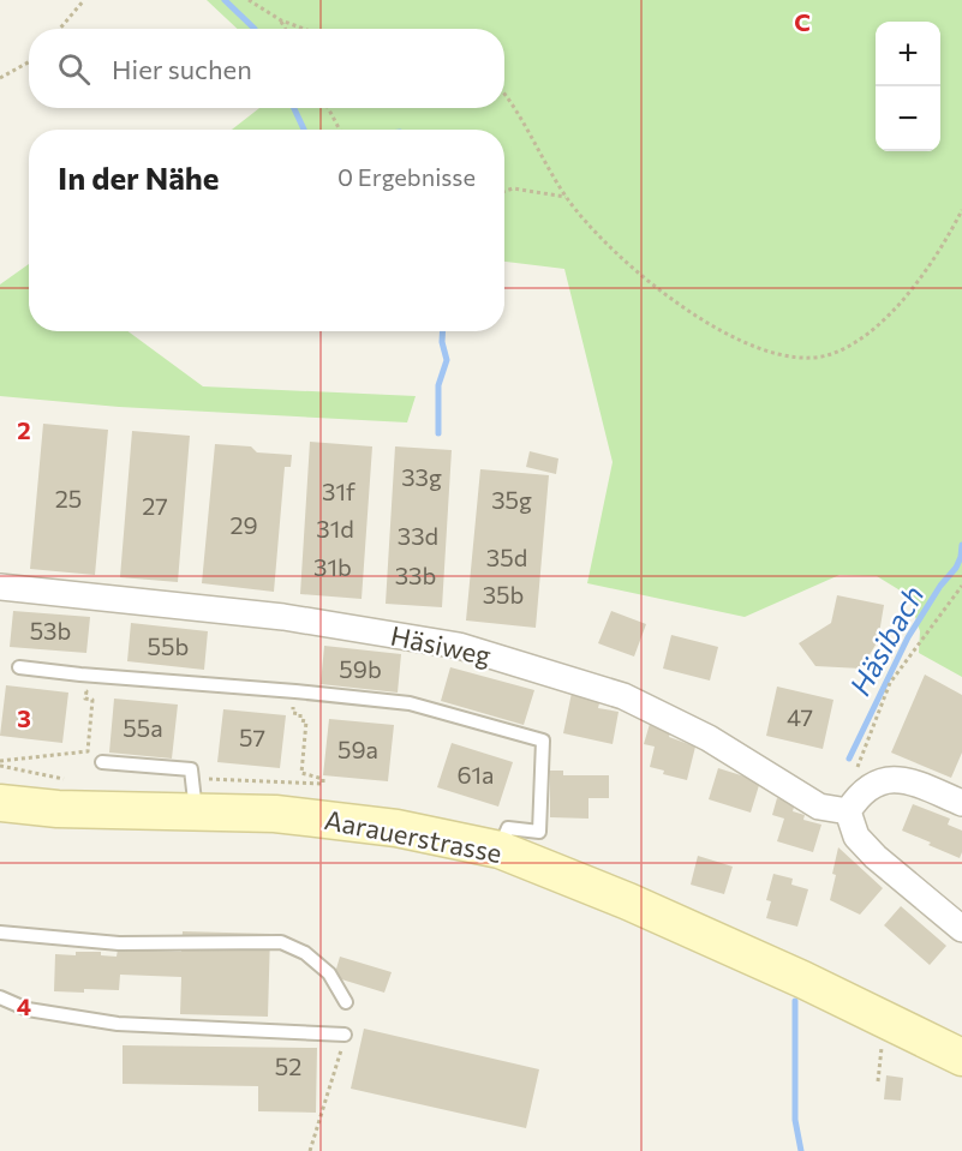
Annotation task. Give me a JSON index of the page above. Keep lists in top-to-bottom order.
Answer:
{
  "streets": {
    "main road": ["Aarauerstrasse"],
    "street": ["Häsiweg"]
  },
  "water": ["Häsibach"],
  "house_numbers": [
    "33g",
    "31f",
    "25",
    "35g",
    "27",
    "29",
    "31d",
    "33d",
    "35d",
    "31b",
    "33b",
    "35b",
    "53b",
    "55b",
    "59b",
    "47",
    "55a",
    "57",
    "59a",
    "61a",
    "52"
  ],
  "page": {
    "map_buttons": ["+", "−"],
    "search": "Hier suchen",
    "heading": ["In der Nähe", "0 Ergebnisse"]
  },
  "grid": {
    "columns": ["C"],
    "rows": ["2", "3", "4"]
  }
}
